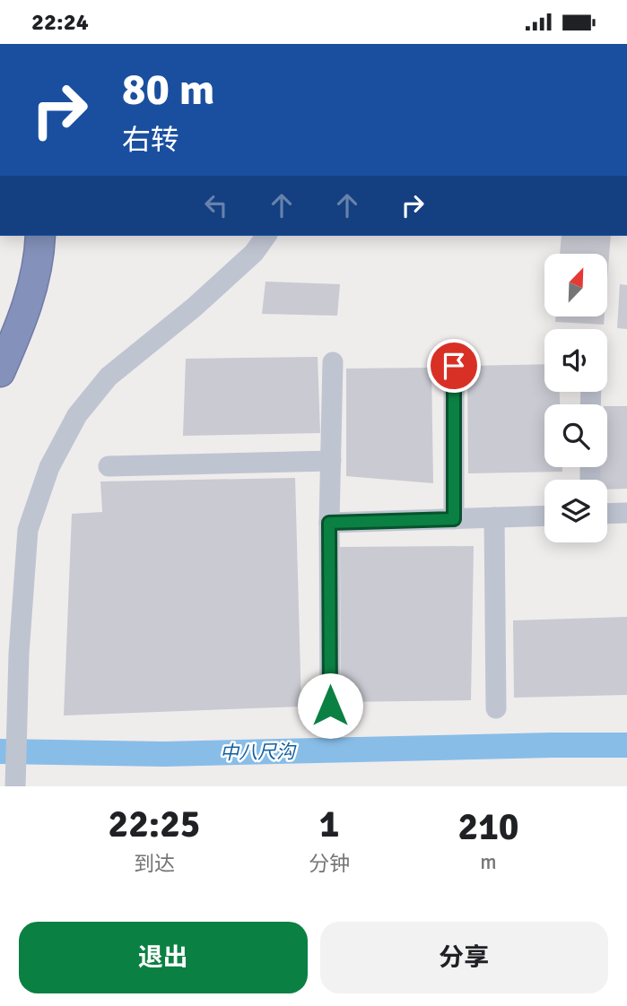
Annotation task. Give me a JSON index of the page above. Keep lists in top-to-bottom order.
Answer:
{
  "water": ["中八尺沟"],
  "north": "top right",
  "page": {
    "status": "22:24",
    "turn": ["80 m", "右转"],
    "eta": [
      "22:25",
      "到达",
      "1",
      "分钟",
      "210",
      "m"
    ],
    "buttons": ["退出", "分享"]
  }
}
